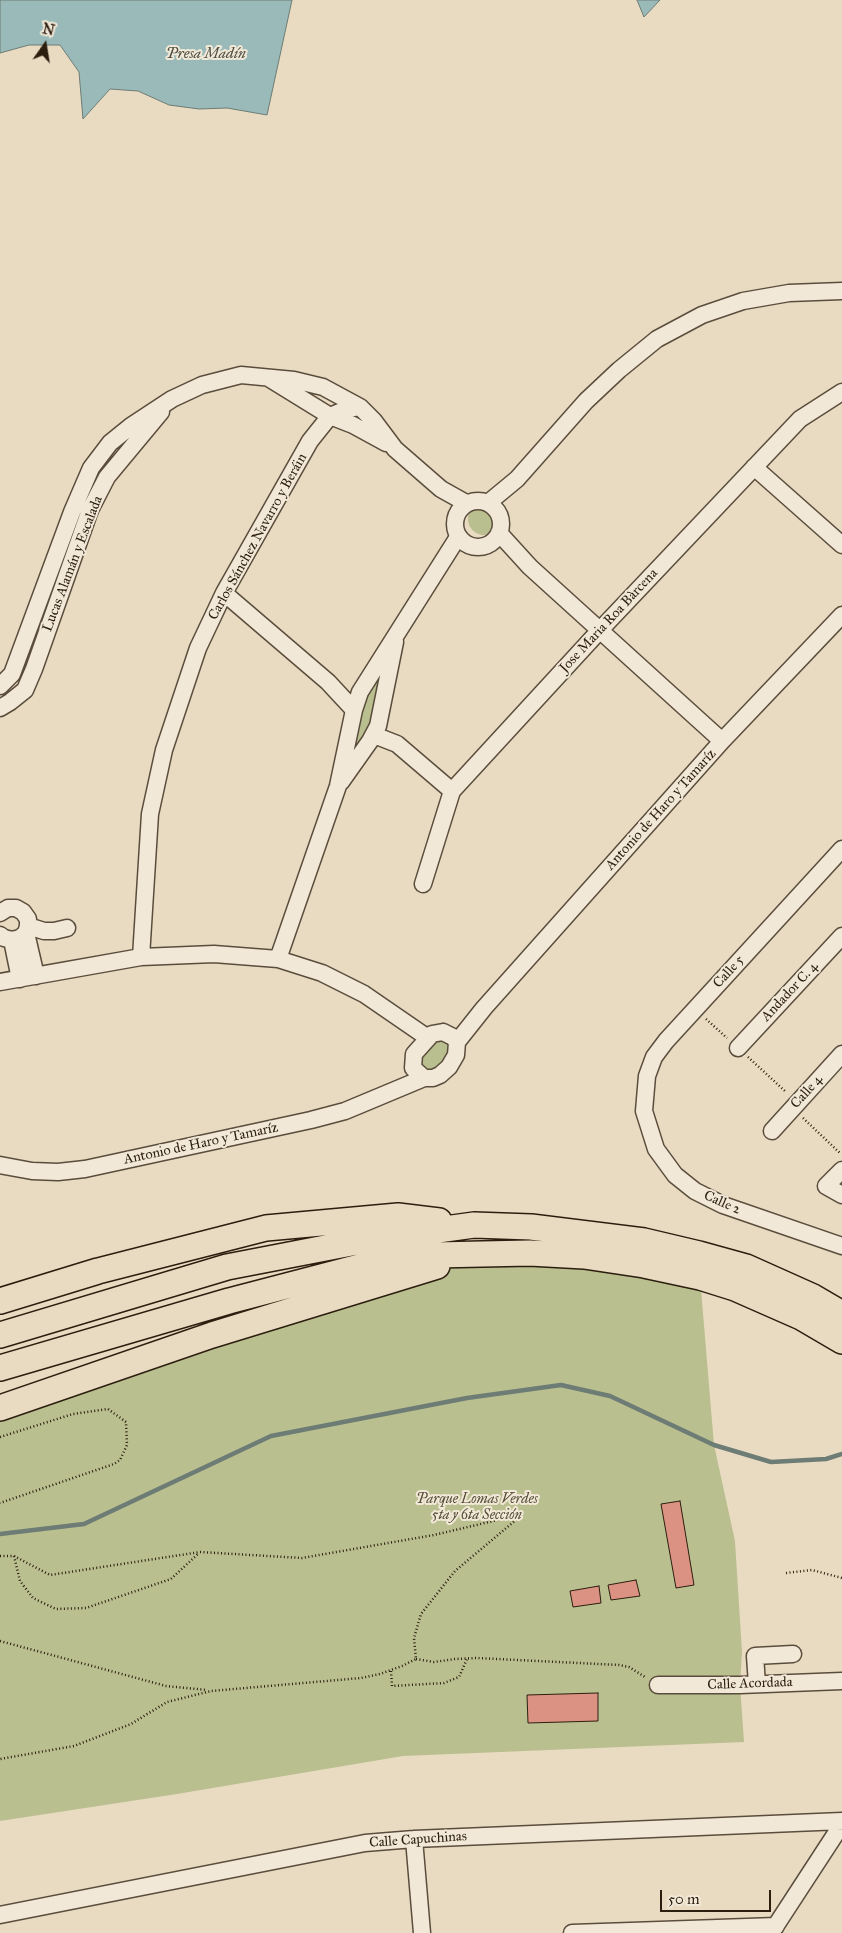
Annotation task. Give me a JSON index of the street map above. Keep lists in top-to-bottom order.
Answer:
{
  "streets": {
    "street": [
      "Carlos Sánchez Navarro y Beráin",
      "Lucas Alamán y Escalada",
      "Jose Maria Roa Bàrcena",
      "Antonio de Haro y Tamaríz",
      "Calle 5",
      "Andador C. 4",
      "Calle 4",
      "Calle 2",
      "Calle Acordada",
      "Calle Capuchinas"
    ]
  },
  "crossings": [
    ["Carlos Sánchez Navarro y Beráin", "Lucas Alamán y Escalada"],
    ["Calle 5", "Calle 2"]
  ],
  "water": ["Presa Madín"],
  "parks": ["Parque Lomas Verdes 5ta y 6ta Sección"],
  "scale_bar": "50 m",
  "north": "top"
}
